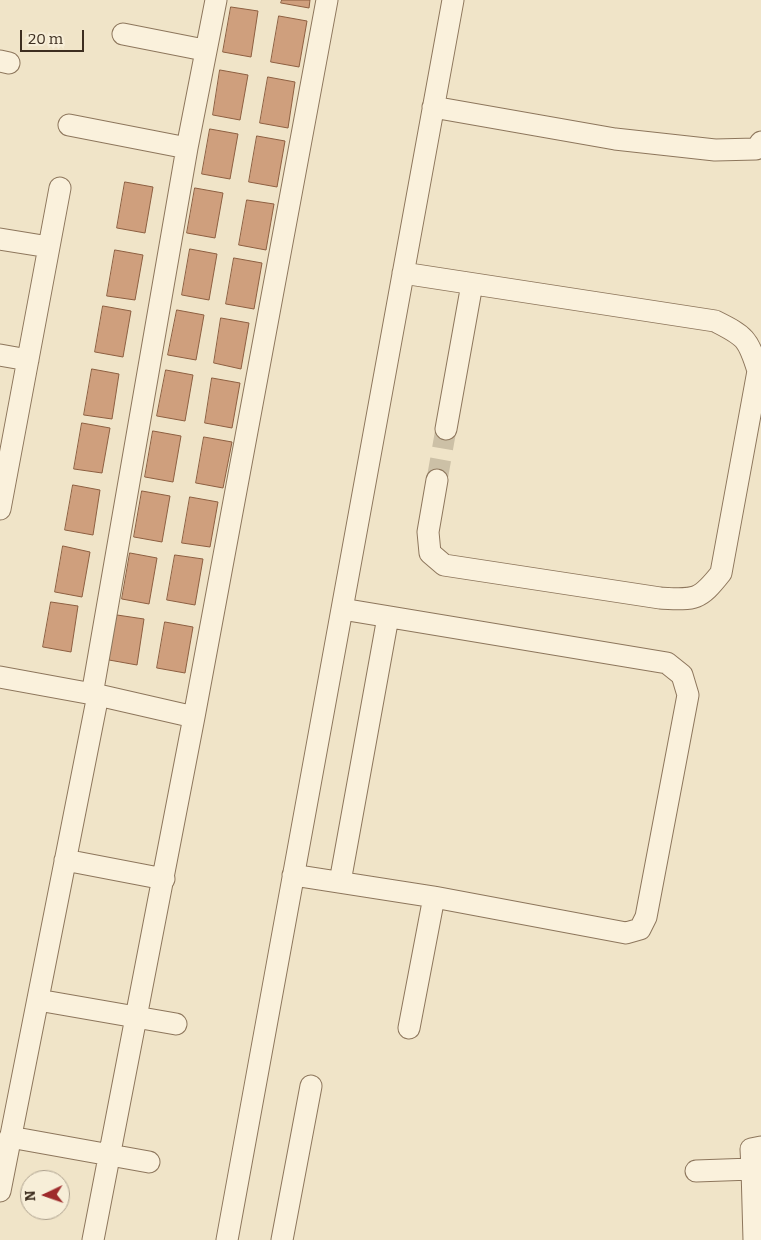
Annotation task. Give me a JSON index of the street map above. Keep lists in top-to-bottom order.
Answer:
{
  "scale_bar": "20 m",
  "north": "left"
}
